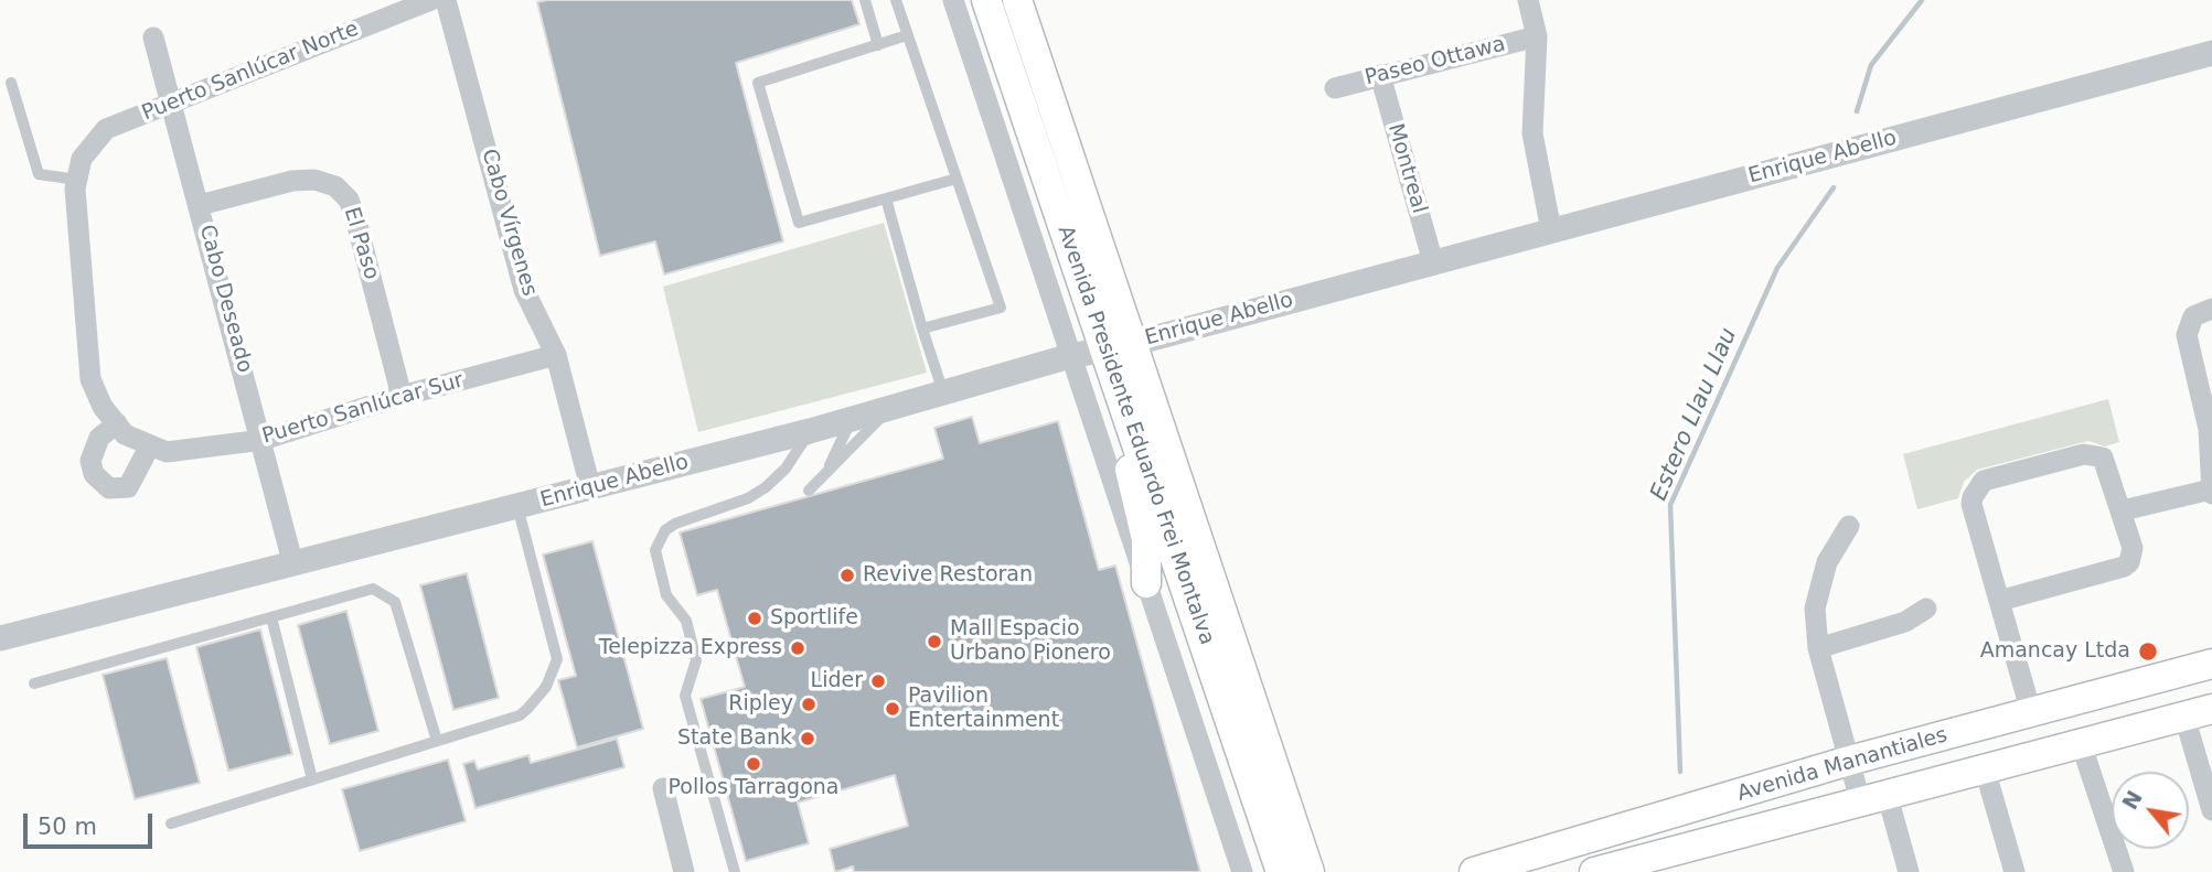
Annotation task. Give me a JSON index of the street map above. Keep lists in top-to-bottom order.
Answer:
{
  "streets": {
    "main road": ["Avenida Presidente Eduardo Frei Montalva", "Avenida Manantiales"],
    "street": [
      "Paseo Ottawa",
      "Puerto Sanlúcar Norte",
      "Enrique Abello",
      "Montreal",
      "Cabo Vírgenes",
      "El Paso",
      "Cabo Deseado",
      "Puerto Sanlúcar Sur"
    ]
  },
  "crossings": [
    ["Paseo Ottawa", "Montreal"],
    ["Puerto Sanlúcar Norte", "Cabo Deseado"],
    ["Enrique Abello", "Montreal"],
    ["Enrique Abello", "Cabo Vírgenes"],
    ["Enrique Abello", "Cabo Deseado"],
    ["Enrique Abello", "Avenida Presidente Eduardo Frei Montalva"],
    ["Cabo Vírgenes", "Puerto Sanlúcar Sur"],
    ["El Paso", "Cabo Deseado"],
    ["El Paso", "Puerto Sanlúcar Sur"],
    ["Cabo Deseado", "Puerto Sanlúcar Sur"]
  ],
  "water": ["Estero Llau Llau"],
  "places": [
    "Revive Restoran",
    "Sportlife",
    "Mall Espacio Urbano Pionero",
    "Telepizza Express",
    "Amancay Ltda",
    "Lider",
    "Ripley",
    "Pavilion Entertainment",
    "State Bank",
    "Pollos Tarragona"
  ],
  "scale_bar": "50 m",
  "north": "top left"
}
